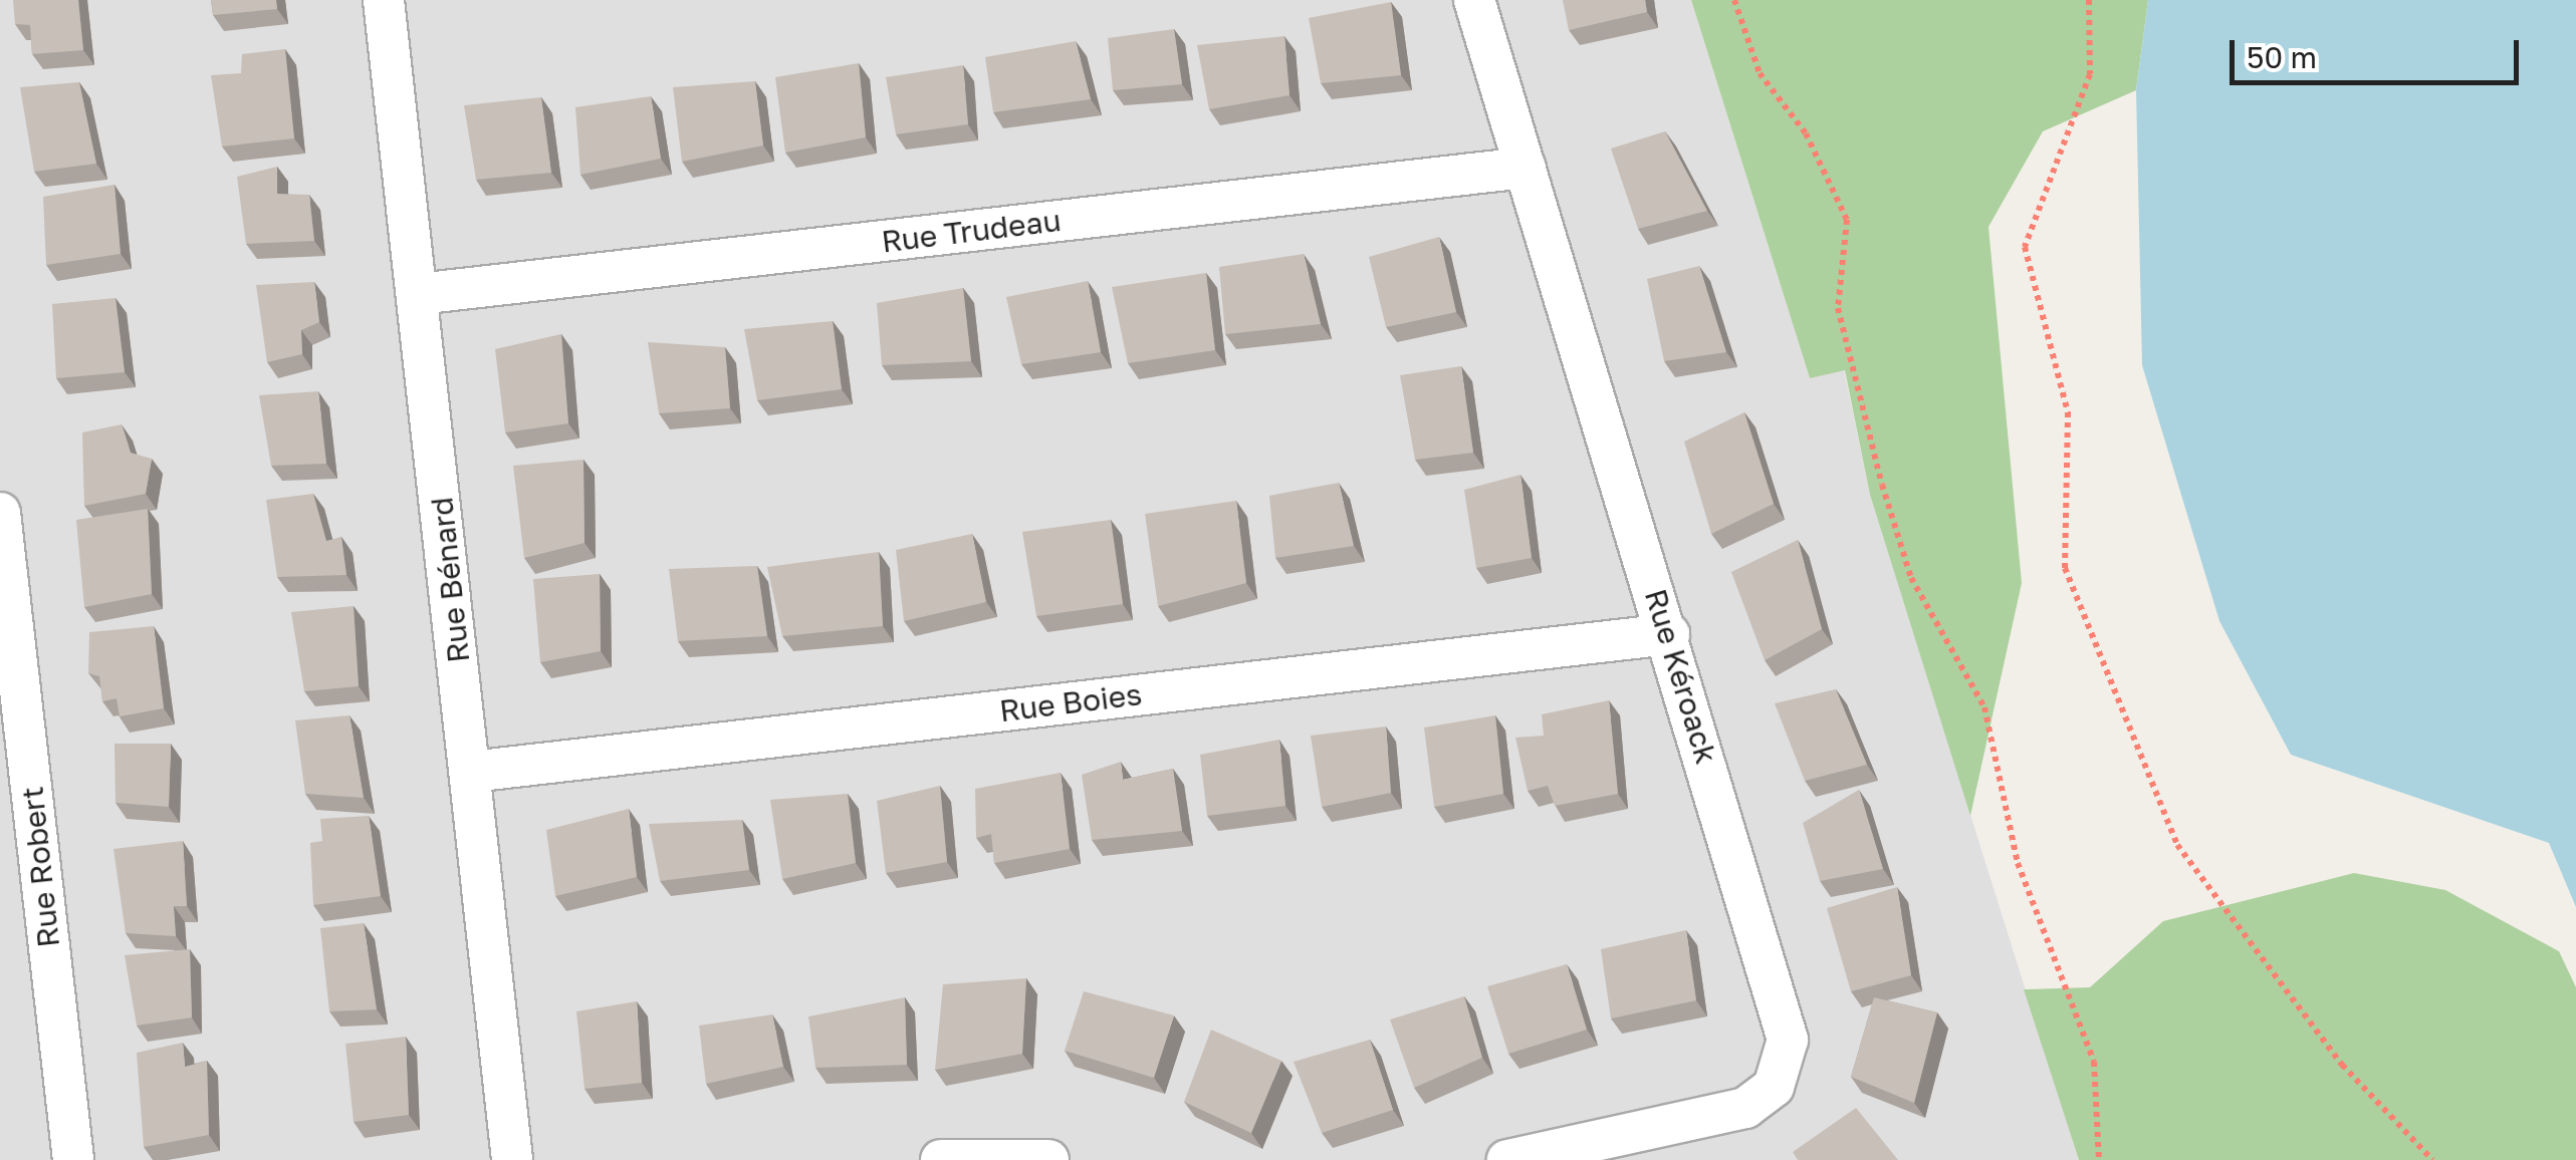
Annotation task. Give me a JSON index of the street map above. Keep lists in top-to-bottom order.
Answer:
{
  "streets": {
    "street": [
      "Rue Trudeau",
      "Rue Bénard",
      "Rue Kéroack",
      "Rue Boies",
      "Rue Robert"
    ]
  },
  "crossings": [
    ["Rue Trudeau", "Rue Bénard"],
    ["Rue Trudeau", "Rue Kéroack"],
    ["Rue Bénard", "Rue Boies"],
    ["Rue Kéroack", "Rue Boies"]
  ],
  "scale_bar": "50 m"
}
